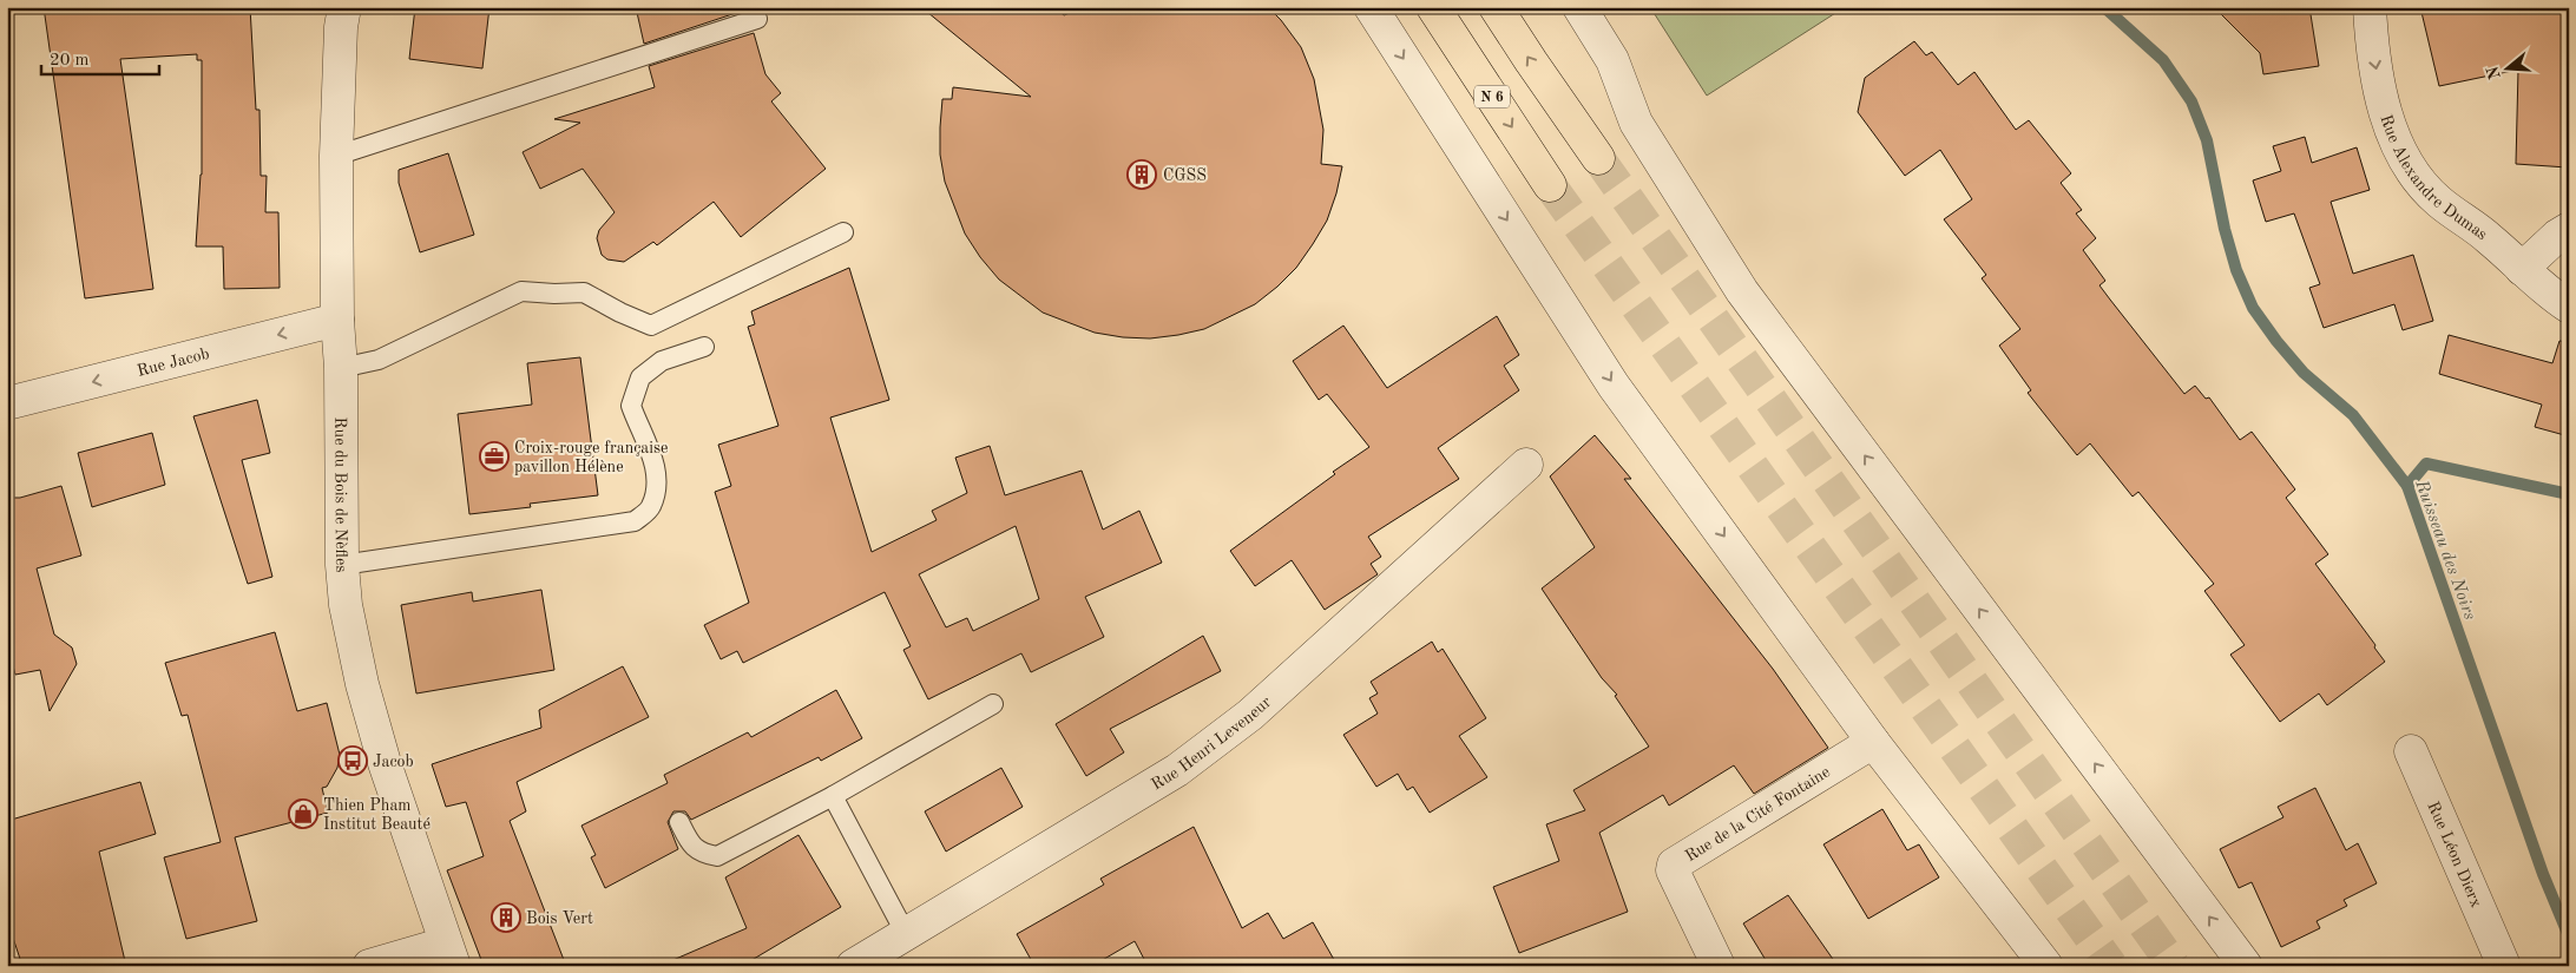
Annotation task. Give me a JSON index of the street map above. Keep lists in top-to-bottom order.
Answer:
{
  "streets": {
    "main road": ["N 6"],
    "street": [
      "Rue Alexandre Dumas",
      "Rue Jacob",
      "Rue du Bois de Nèfles",
      "Rue Henri Leveneur",
      "Rue de la Cité Fontaine",
      "Rue Léon Dierx"
    ]
  },
  "crossings": [
    ["Rue Jacob", "Rue du Bois de Nèfles"]
  ],
  "one_way": ["Rue Alexandre Dumas", "Rue Jacob"],
  "water": ["Ruisseau des Noirs"],
  "places": {
    "building": ["CGSS", "Bois Vert"],
    "office": ["Croix-rouge française pavillon Hélène"],
    "bus stop": ["Jacob"],
    "shop": ["Thien Pham Institut Beauté"]
  },
  "scale_bar": "20 m",
  "north": "left"
}
